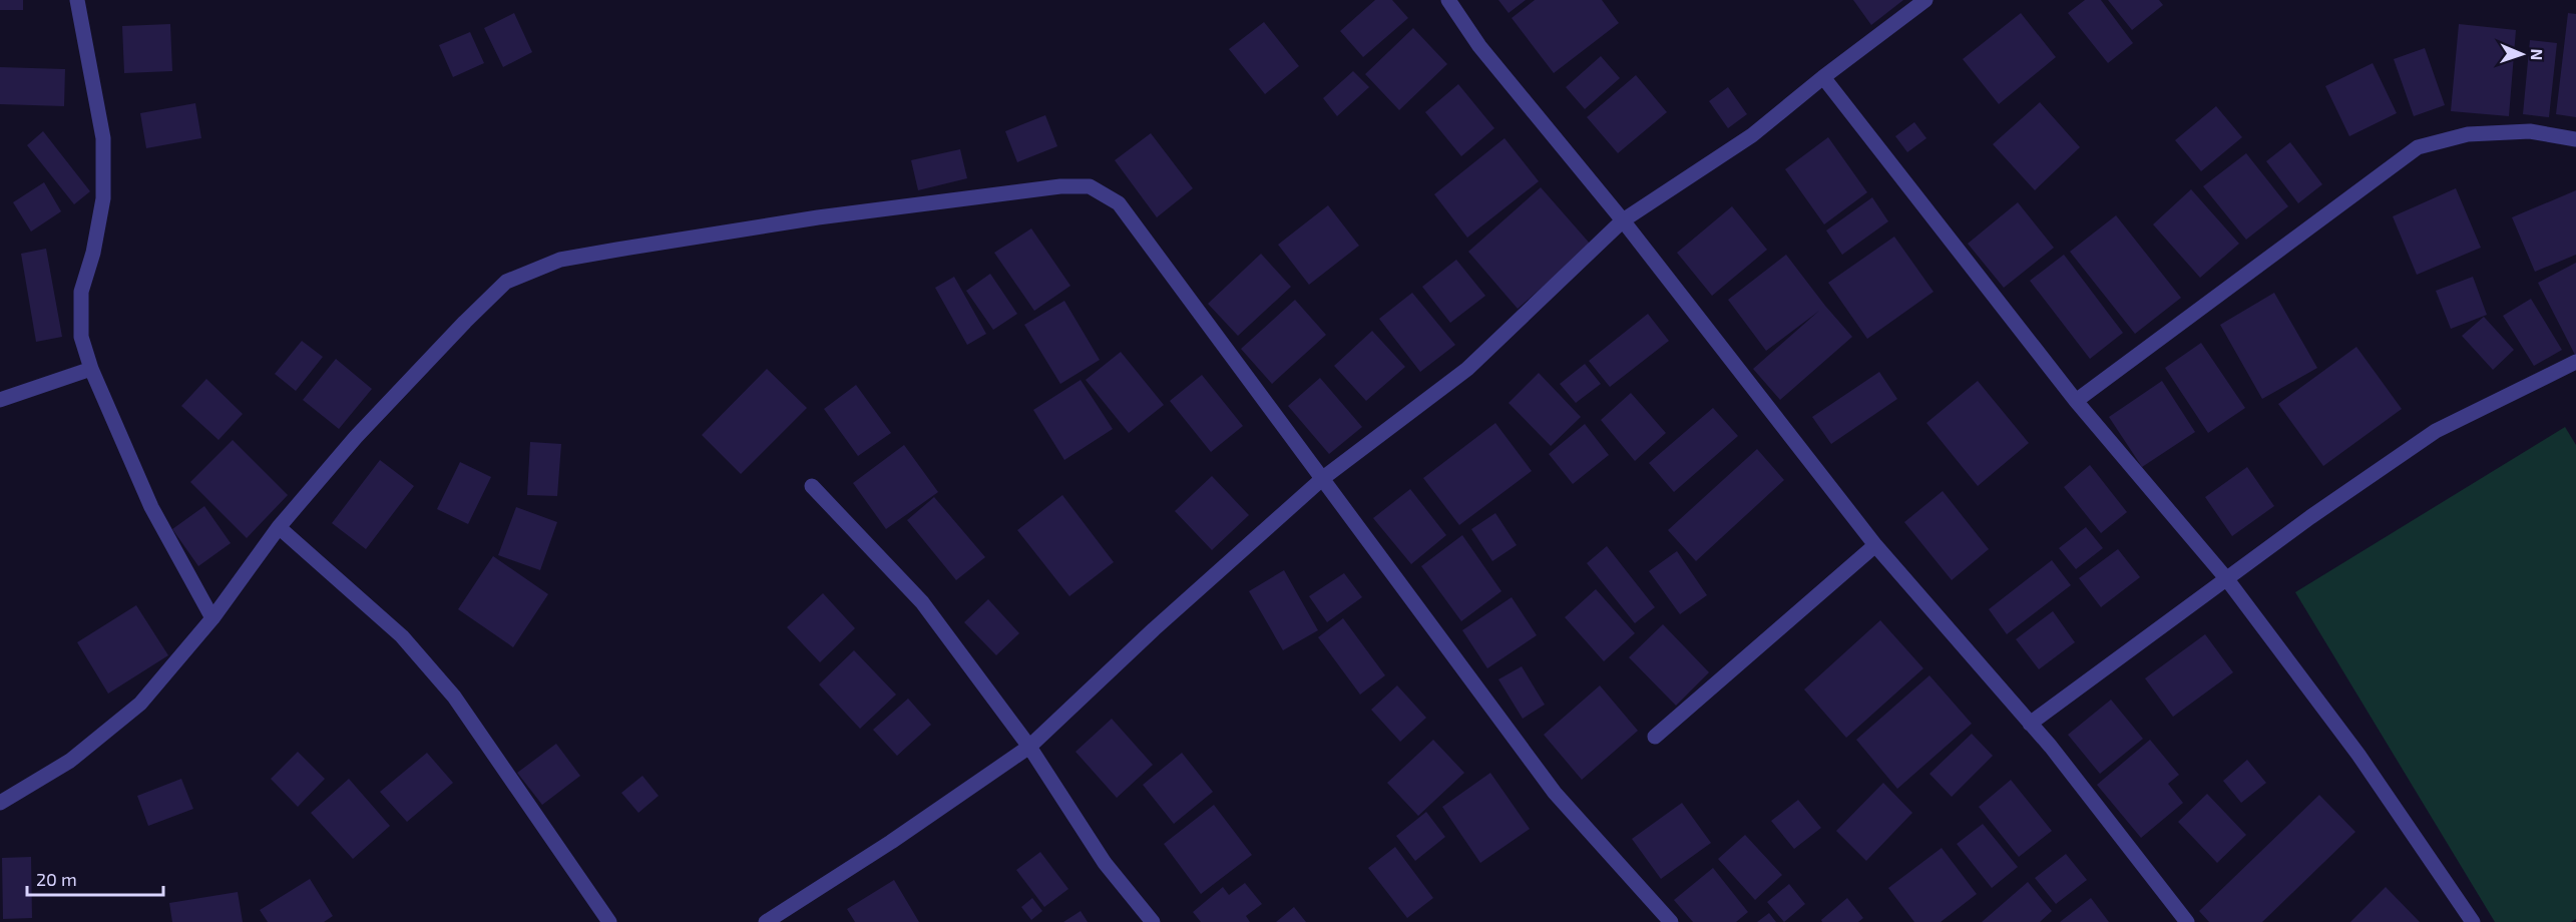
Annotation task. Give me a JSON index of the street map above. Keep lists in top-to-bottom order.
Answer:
{
  "scale_bar": "20 m",
  "north": "right"
}
